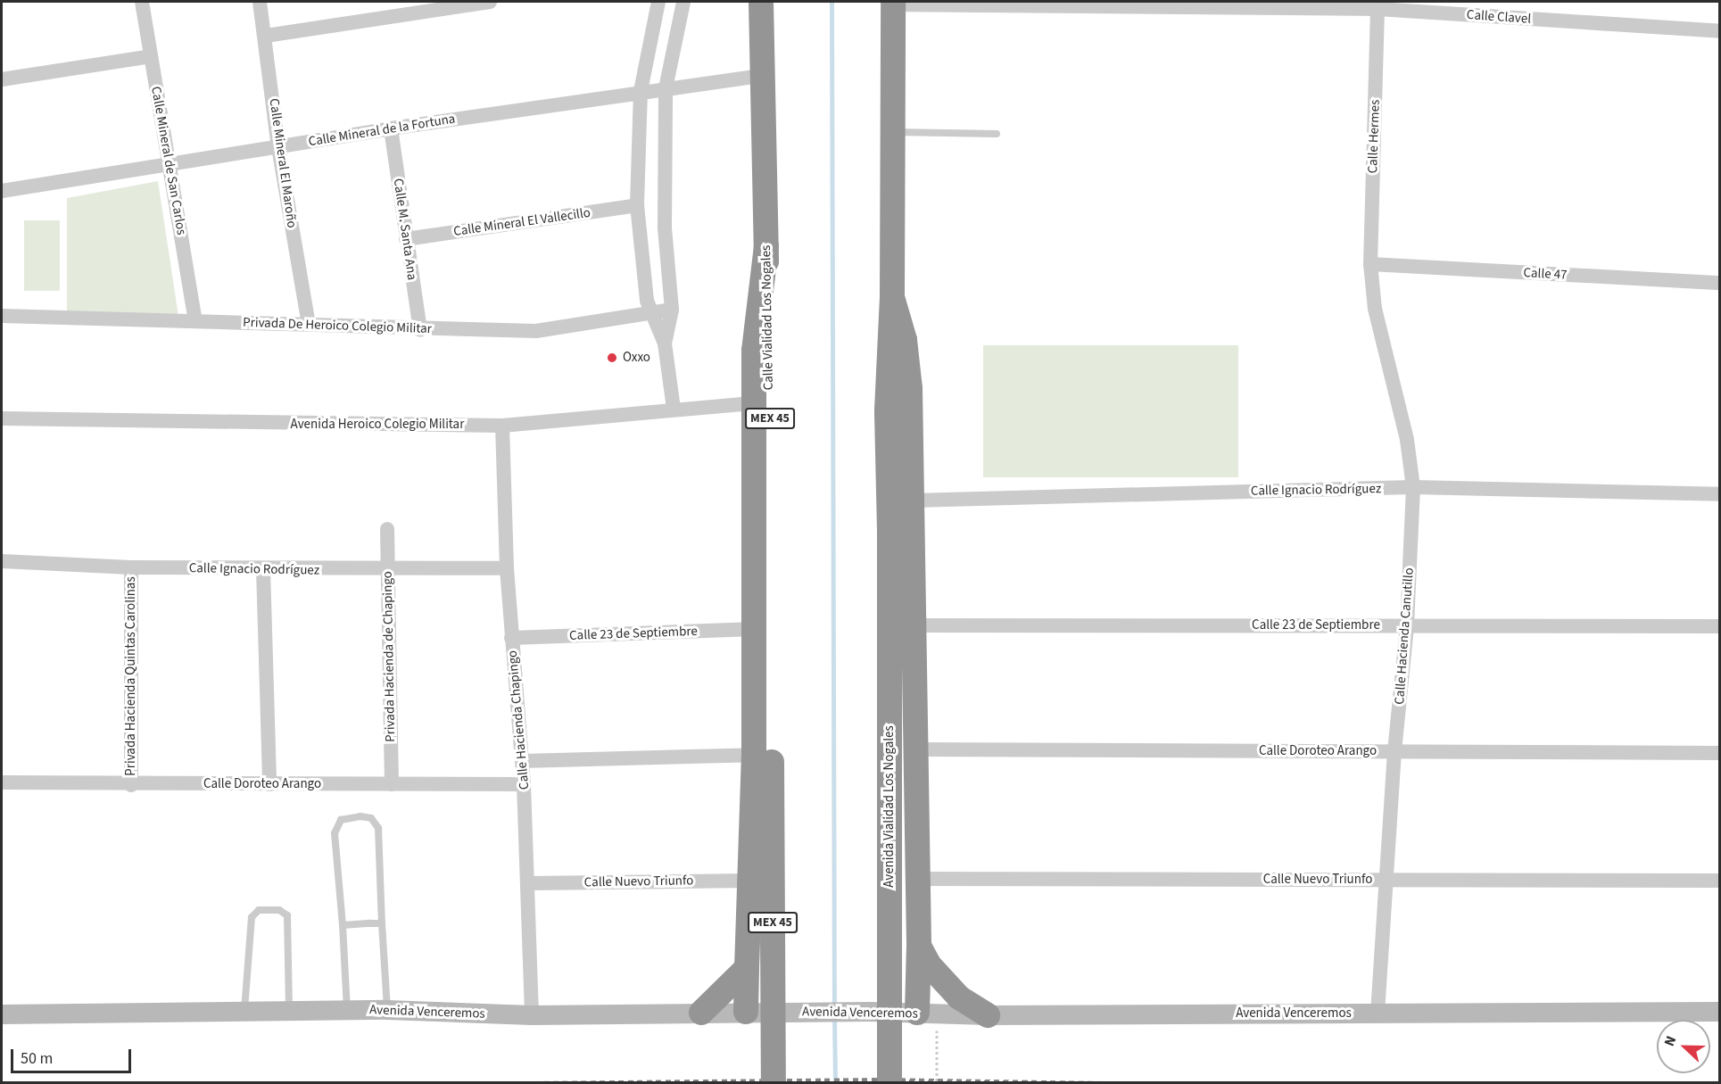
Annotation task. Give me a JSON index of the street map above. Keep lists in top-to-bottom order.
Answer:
{
  "streets": {
    "highway": ["Calle Vialidad Los Nogales", "MEX 45", "Avenida Vialidad Los Nogales"],
    "street": [
      "Calle Clavel",
      "Calle Mineral de la Fortuna",
      "Calle Hermes",
      "Calle Mineral de San Carlos",
      "Calle Mineral El Maroño",
      "Calle Mineral El Vallecillo",
      "Calle M. Santa Ana",
      "Calle 47",
      "Privada De Heroico Colegio Militar",
      "Avenida Heroico Colegio Militar",
      "Calle Ignacio Rodríguez",
      "Calle 23 de Septiembre",
      "Calle Hacienda Canutillo",
      "Privada Hacienda de Chapingo",
      "Privada Hacienda Quintas Carolinas",
      "Calle Hacienda Chapingo",
      "Calle Doroteo Arango",
      "Calle Nuevo Triunfo",
      "Avenida Venceremos"
    ]
  },
  "crossings": [
    ["Calle Clavel", "Calle Hermes"],
    ["Calle Mineral de la Fortuna", "Calle Mineral de San Carlos"],
    ["Calle Mineral de la Fortuna", "Calle Mineral El Maroño"],
    ["Calle Mineral de la Fortuna", "Calle M. Santa Ana"],
    ["Calle Mineral de la Fortuna", "Calle Vialidad Los Nogales"],
    ["Calle Hermes", "Calle 47"],
    ["Calle Hermes", "Calle Hacienda Canutillo"],
    ["Calle Mineral de San Carlos", "Privada De Heroico Colegio Militar"],
    ["Calle Mineral El Maroño", "Privada De Heroico Colegio Militar"],
    ["Calle Mineral El Vallecillo", "Calle M. Santa Ana"],
    ["Calle M. Santa Ana", "Privada De Heroico Colegio Militar"],
    ["Calle 47", "Calle Hacienda Canutillo"],
    ["Calle Vialidad Los Nogales", "MEX 45"],
    ["Avenida Heroico Colegio Militar", "Calle Hacienda Chapingo"],
    ["Calle Ignacio Rodríguez", "Calle Hacienda Canutillo"],
    ["Calle Ignacio Rodríguez", "Privada Hacienda de Chapingo"],
    ["Calle Ignacio Rodríguez", "Privada Hacienda Quintas Carolinas"],
    ["Calle Ignacio Rodríguez", "Calle Hacienda Chapingo"],
    ["Calle 23 de Septiembre", "Calle Hacienda Canutillo"],
    ["Calle 23 de Septiembre", "Calle Hacienda Chapingo"],
    ["Calle Hacienda Canutillo", "Calle Doroteo Arango"],
    ["Calle Hacienda Canutillo", "Calle Nuevo Triunfo"],
    ["Calle Hacienda Canutillo", "Avenida Venceremos"],
    ["Privada Hacienda de Chapingo", "Calle Doroteo Arango"],
    ["Privada Hacienda Quintas Carolinas", "Calle Doroteo Arango"],
    ["Calle Hacienda Chapingo", "Calle Doroteo Arango"],
    ["Calle Hacienda Chapingo", "Calle Nuevo Triunfo"],
    ["Calle Hacienda Chapingo", "Avenida Venceremos"]
  ],
  "places": ["Oxxo"],
  "scale_bar": "50 m",
  "north": "left"
}
